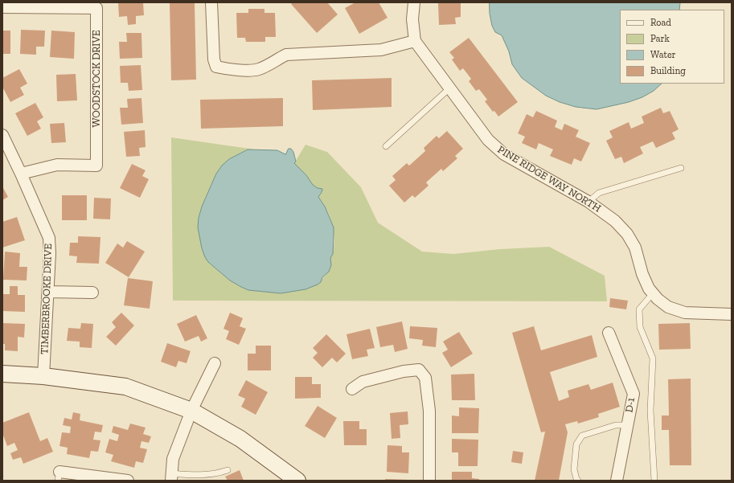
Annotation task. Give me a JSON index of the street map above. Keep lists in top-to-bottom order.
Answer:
{
  "streets": {
    "street": [
      "WOODSTOCK DRIVE",
      "PINE RIDGE WAY NORTH",
      "TIMBERBROOKE DRIVE",
      "D-1"
    ]
  },
  "crossings": [
    ["WOODSTOCK DRIVE", "TIMBERBROOKE DRIVE"]
  ],
  "legend": [
    "Road",
    "Park",
    "Water",
    "Building"
  ]
}
